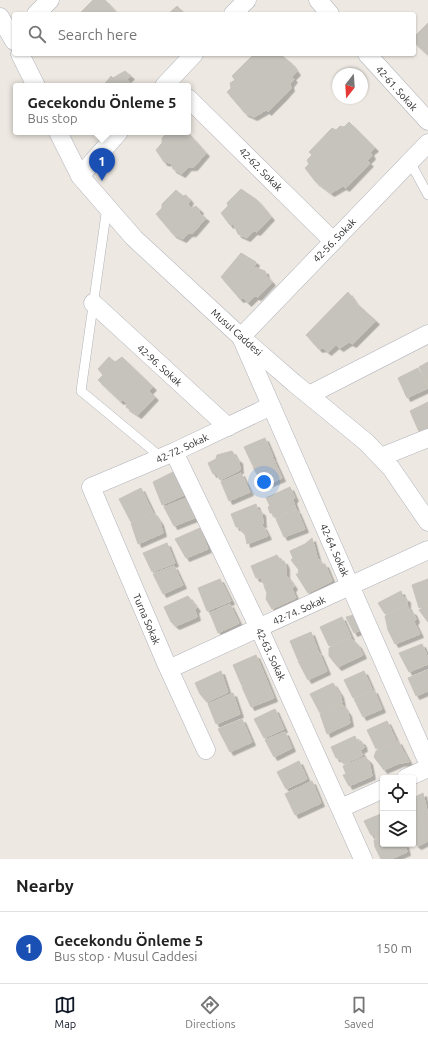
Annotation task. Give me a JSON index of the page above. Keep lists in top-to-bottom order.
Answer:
{
  "streets": {
    "street": [
      "42-61. Sokak",
      "42-62. Sokak",
      "42-56. Sokak",
      "Musul Caddesi",
      "42-96. Sokak",
      "42-72. Sokak",
      "42-64. Sokak",
      "42-74. Sokak",
      "Turna Sokak",
      "42-63. Sokak"
    ]
  },
  "crossings": [
    ["42-62. Sokak", "42-56. Sokak"],
    ["42-56. Sokak", "Musul Caddesi"],
    ["42-56. Sokak", "42-64. Sokak"],
    ["Musul Caddesi", "42-64. Sokak"],
    ["42-96. Sokak", "42-72. Sokak"],
    ["42-72. Sokak", "42-64. Sokak"],
    ["42-72. Sokak", "Turna Sokak"],
    ["42-72. Sokak", "42-63. Sokak"],
    ["42-64. Sokak", "42-74. Sokak"],
    ["42-74. Sokak", "Turna Sokak"],
    ["42-74. Sokak", "42-63. Sokak"]
  ],
  "north": "bottom",
  "page": {
    "search": "Search here",
    "popup": ["Gecekondu Önleme 5", "Bus stop"],
    "pins": "1",
    "heading": "Nearby",
    "list": [
      {
        "mark": "1",
        "name": "Gecekondu Önleme 5",
        "note": "Bus stop · Musul Caddesi",
        "value": "150 m"
      }
    ],
    "nav": ["Map", "Directions", "Saved"]
  }
}
